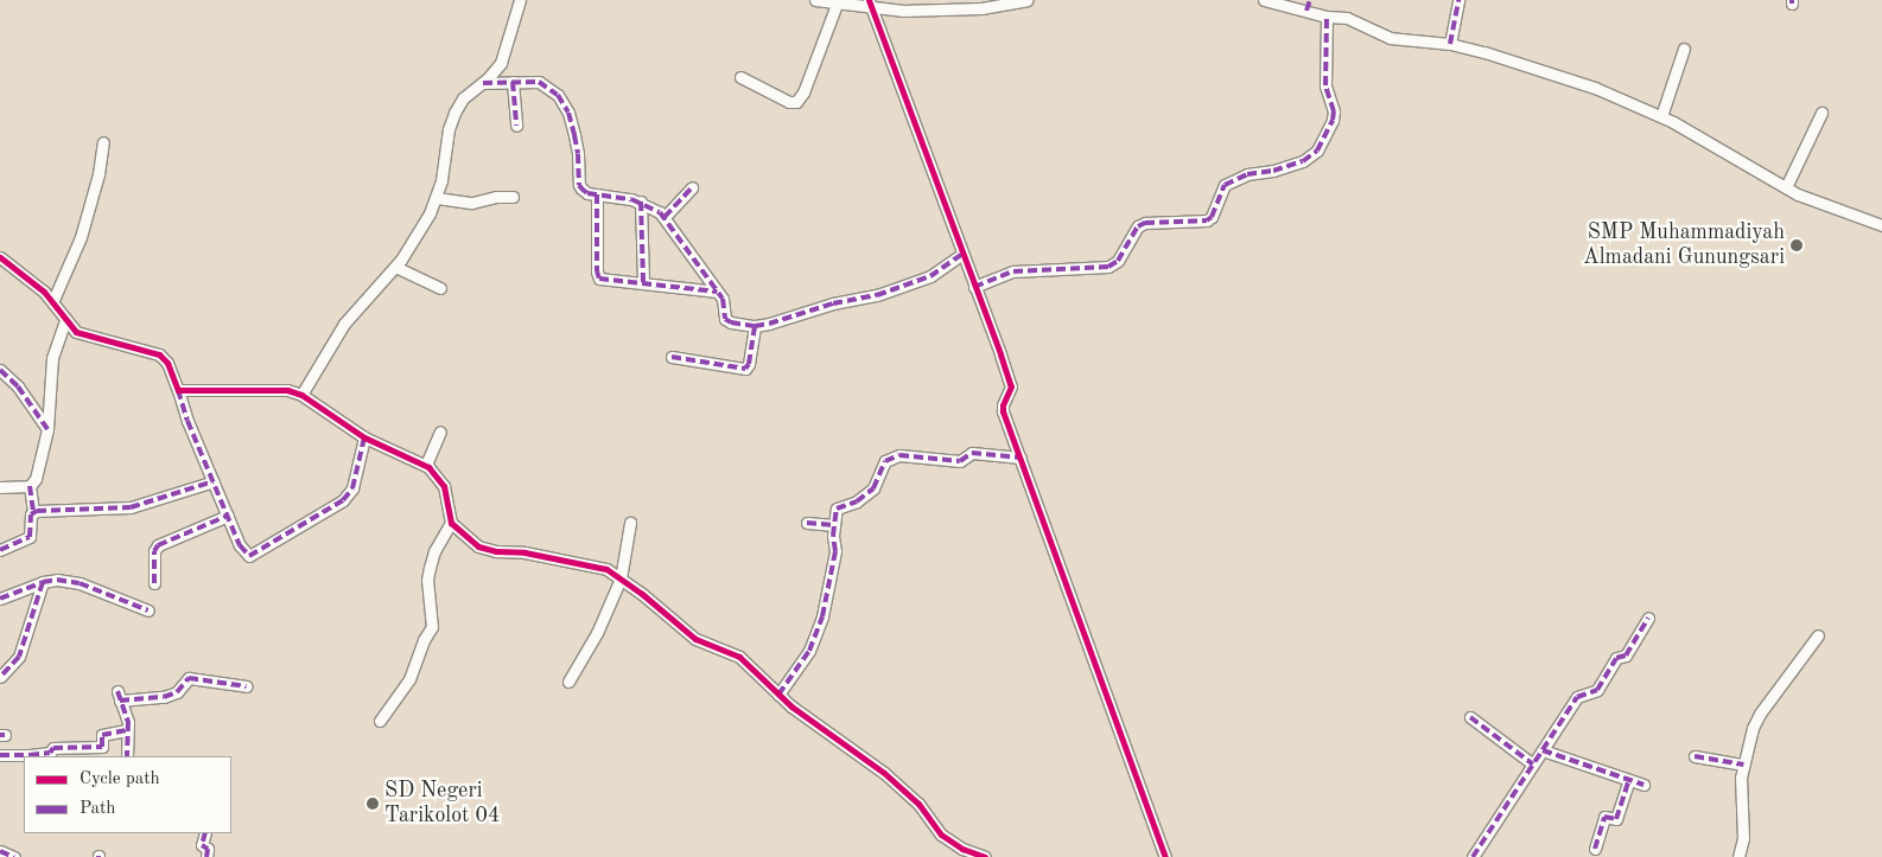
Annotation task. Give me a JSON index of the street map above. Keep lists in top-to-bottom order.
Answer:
{
  "places": ["SMP Muhammadiyah Almadani Gunungsari", "SD Negeri Tarikolot 04"],
  "legend": ["Cycle path", "Path"]
}
